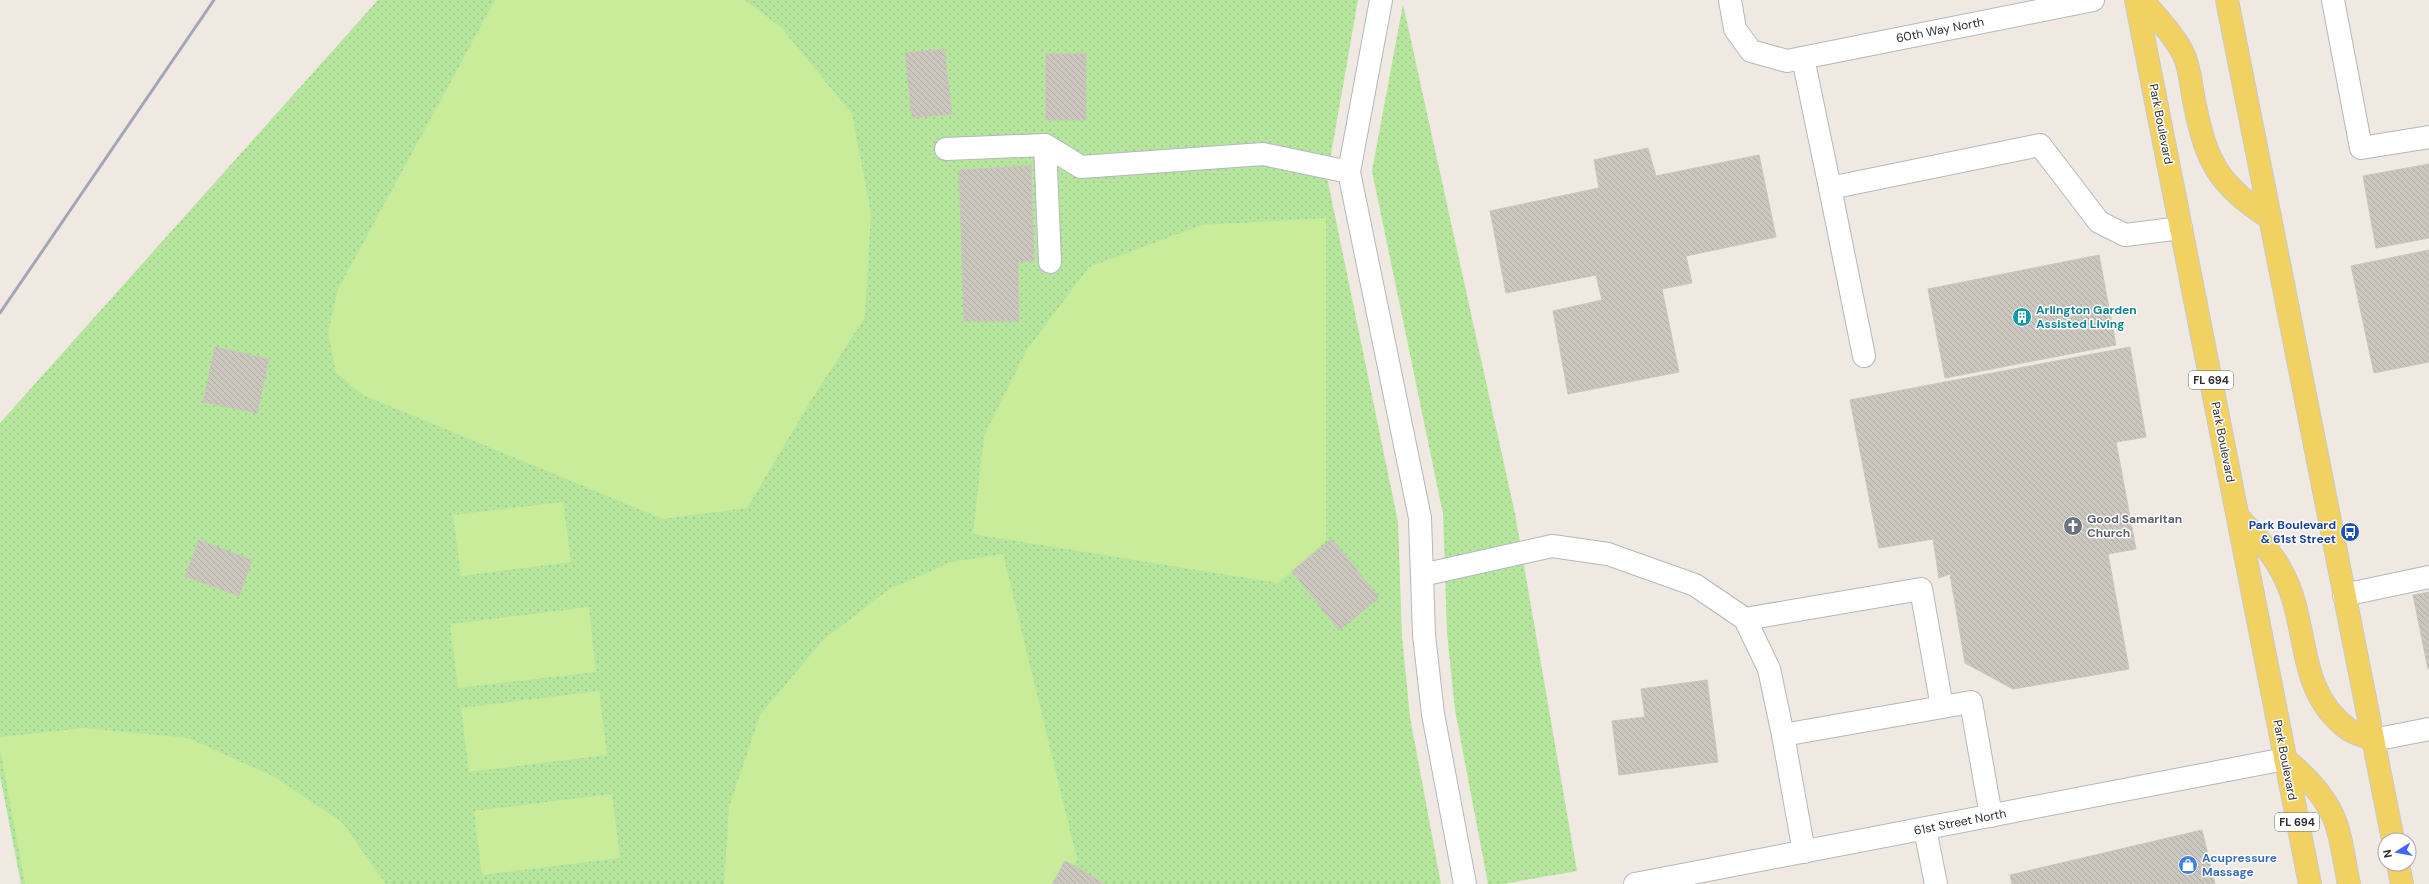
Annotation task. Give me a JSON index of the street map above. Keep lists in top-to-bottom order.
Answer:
{
  "streets": {
    "main road": ["Park Boulevard", "FL 694"],
    "street": ["60th Way North", "61st Street North"]
  },
  "crossings": [
    ["Park Boulevard", "61st Street North"]
  ],
  "places": {
    "building": ["Arlington Garden Assisted Living"],
    "church": ["Good Samaritan Church"],
    "bus stop": ["Park Boulevard & 61st Street"],
    "shop": ["Acupressure Massage"]
  },
  "north": "left"
}
